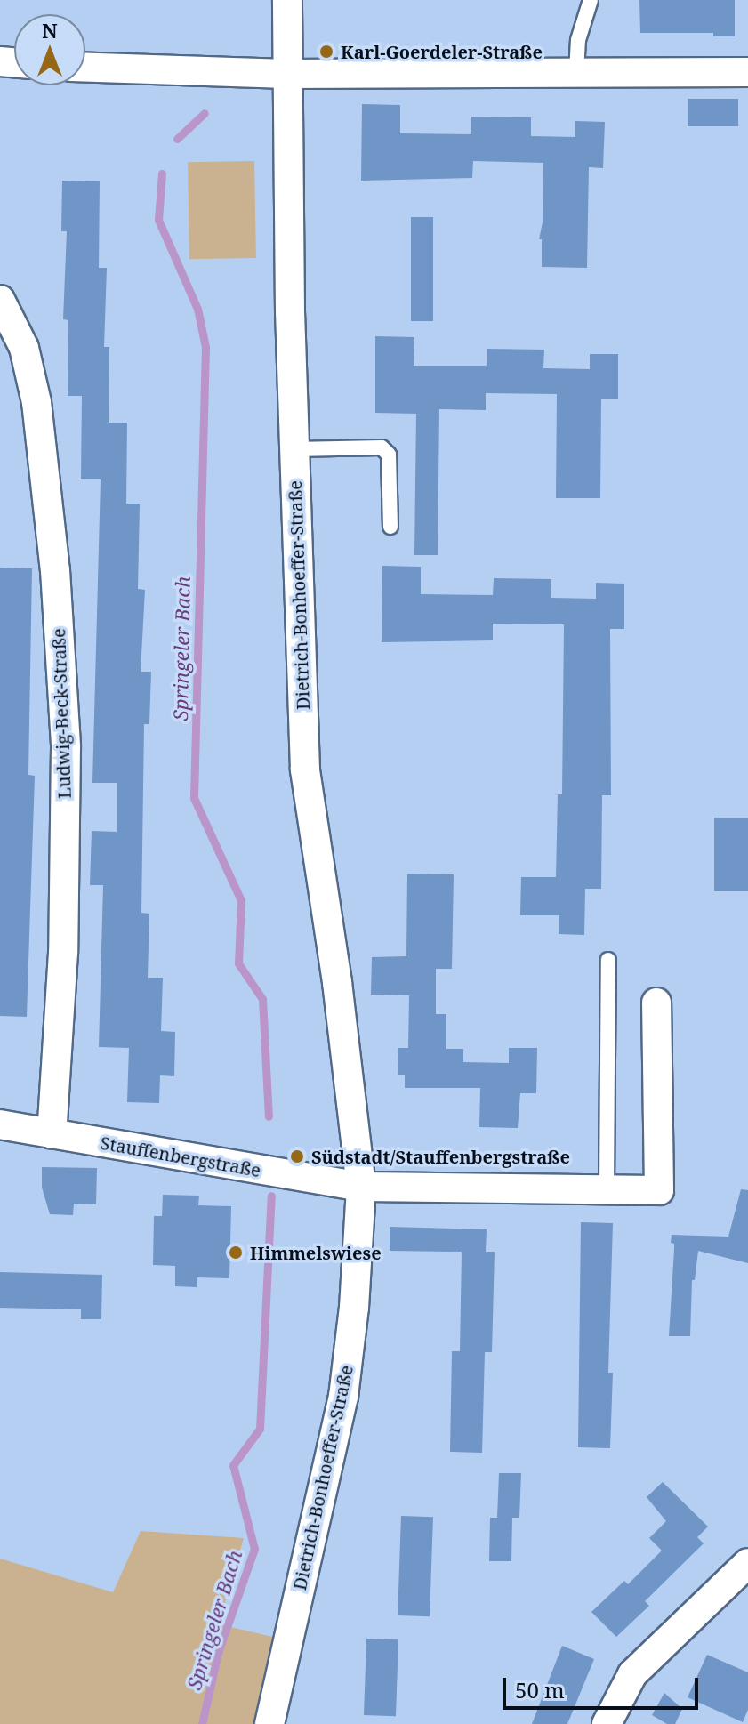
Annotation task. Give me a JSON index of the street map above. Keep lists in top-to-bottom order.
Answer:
{
  "streets": {
    "street": ["Dietrich-Bonhoeffer-Straße", "Ludwig-Beck-Straße", "Stauffenbergstraße"]
  },
  "crossings": [
    ["Dietrich-Bonhoeffer-Straße", "Stauffenbergstraße"],
    ["Ludwig-Beck-Straße", "Stauffenbergstraße"]
  ],
  "water": ["Springeler Bach"],
  "places": ["Karl-Goerdeler-Straße", "Südstadt/Stauffenbergstraße", "Himmelswiese"],
  "scale_bar": "50 m",
  "north": "top"
}
